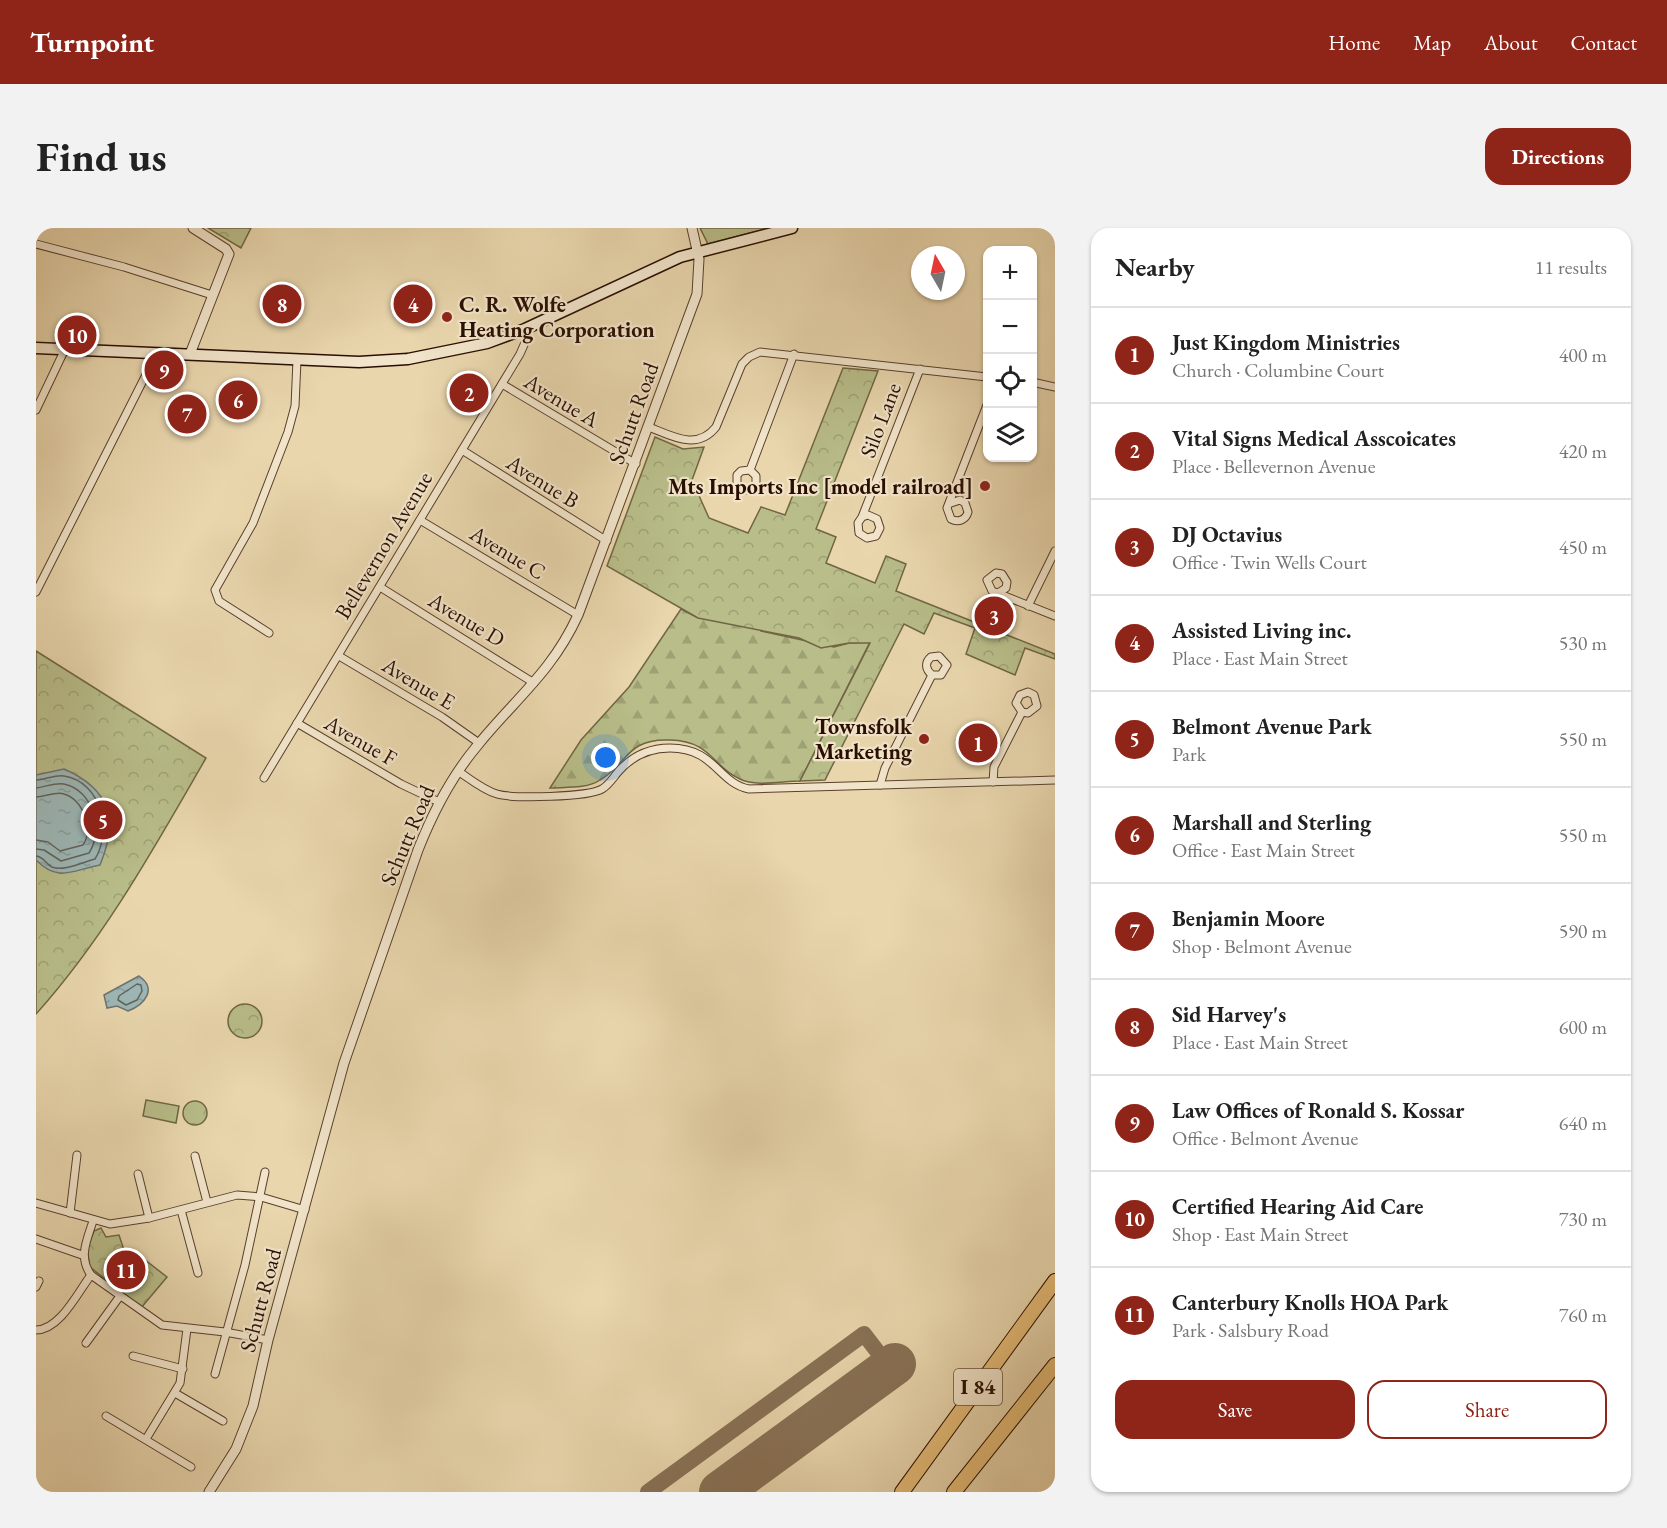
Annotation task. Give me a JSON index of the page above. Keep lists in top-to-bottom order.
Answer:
{
  "streets": {
    "highway": ["I 84"],
    "street": [
      "Avenue A",
      "Schutt Road",
      "Silo Lane",
      "Avenue B",
      "Bellevernon Avenue",
      "Avenue C",
      "Avenue D",
      "Avenue E",
      "Avenue F"
    ]
  },
  "crossings": [
    ["Avenue A", "Schutt Road"],
    ["Avenue A", "Bellevernon Avenue"],
    ["Schutt Road", "Avenue B"],
    ["Schutt Road", "Avenue C"],
    ["Schutt Road", "Avenue D"],
    ["Schutt Road", "Avenue E"],
    ["Schutt Road", "Avenue F"],
    ["Avenue B", "Bellevernon Avenue"],
    ["Bellevernon Avenue", "Avenue C"],
    ["Bellevernon Avenue", "Avenue D"],
    ["Bellevernon Avenue", "Avenue E"],
    ["Bellevernon Avenue", "Avenue F"]
  ],
  "places": ["C. R. Wolfe Heating Corporation", "Mts Imports Inc [model railroad]", "Townsfolk Marketing"],
  "north": "top",
  "page": {
    "header": "Turnpoint",
    "nav": [
      "Home",
      "Map",
      "About",
      "Contact"
    ],
    "buttons": [
      "Directions",
      ["Save", "Share"]
    ],
    "title": "Find us",
    "heading": ["Nearby", "11 results"],
    "map_buttons": ["+", "−"],
    "pins": [
      "4",
      "8",
      "10",
      "9",
      "2",
      "6",
      "7",
      "3",
      "1",
      "5",
      "11"
    ],
    "list": [
      {
        "mark": "1",
        "name": "Just Kingdom Ministries",
        "note": "Church · Columbine Court",
        "value": "400 m"
      },
      {
        "mark": "2",
        "name": "Vital Signs Medical Asscoicates",
        "note": "Place · Bellevernon Avenue",
        "value": "420 m"
      },
      {
        "mark": "3",
        "name": "DJ Octavius",
        "note": "Office · Twin Wells Court",
        "value": "450 m"
      },
      {
        "mark": "4",
        "name": "Assisted Living inc.",
        "note": "Place · East Main Street",
        "value": "530 m"
      },
      {
        "mark": "5",
        "name": "Belmont Avenue Park",
        "note": "Park",
        "value": "550 m"
      },
      {
        "mark": "6",
        "name": "Marshall and Sterling",
        "note": "Office · East Main Street",
        "value": "550 m"
      },
      {
        "mark": "7",
        "name": "Benjamin Moore",
        "note": "Shop · Belmont Avenue",
        "value": "590 m"
      },
      {
        "mark": "8",
        "name": "Sid Harvey's",
        "note": "Place · East Main Street",
        "value": "600 m"
      },
      {
        "mark": "9",
        "name": "Law Offices of Ronald S. Kossar",
        "note": "Office · Belmont Avenue",
        "value": "640 m"
      },
      {
        "mark": "10",
        "name": "Certified Hearing Aid Care",
        "note": "Shop · East Main Street",
        "value": "730 m"
      },
      {
        "mark": "11",
        "name": "Canterbury Knolls HOA Park",
        "note": "Park · Salsbury Road",
        "value": "760 m"
      }
    ]
  }
}
